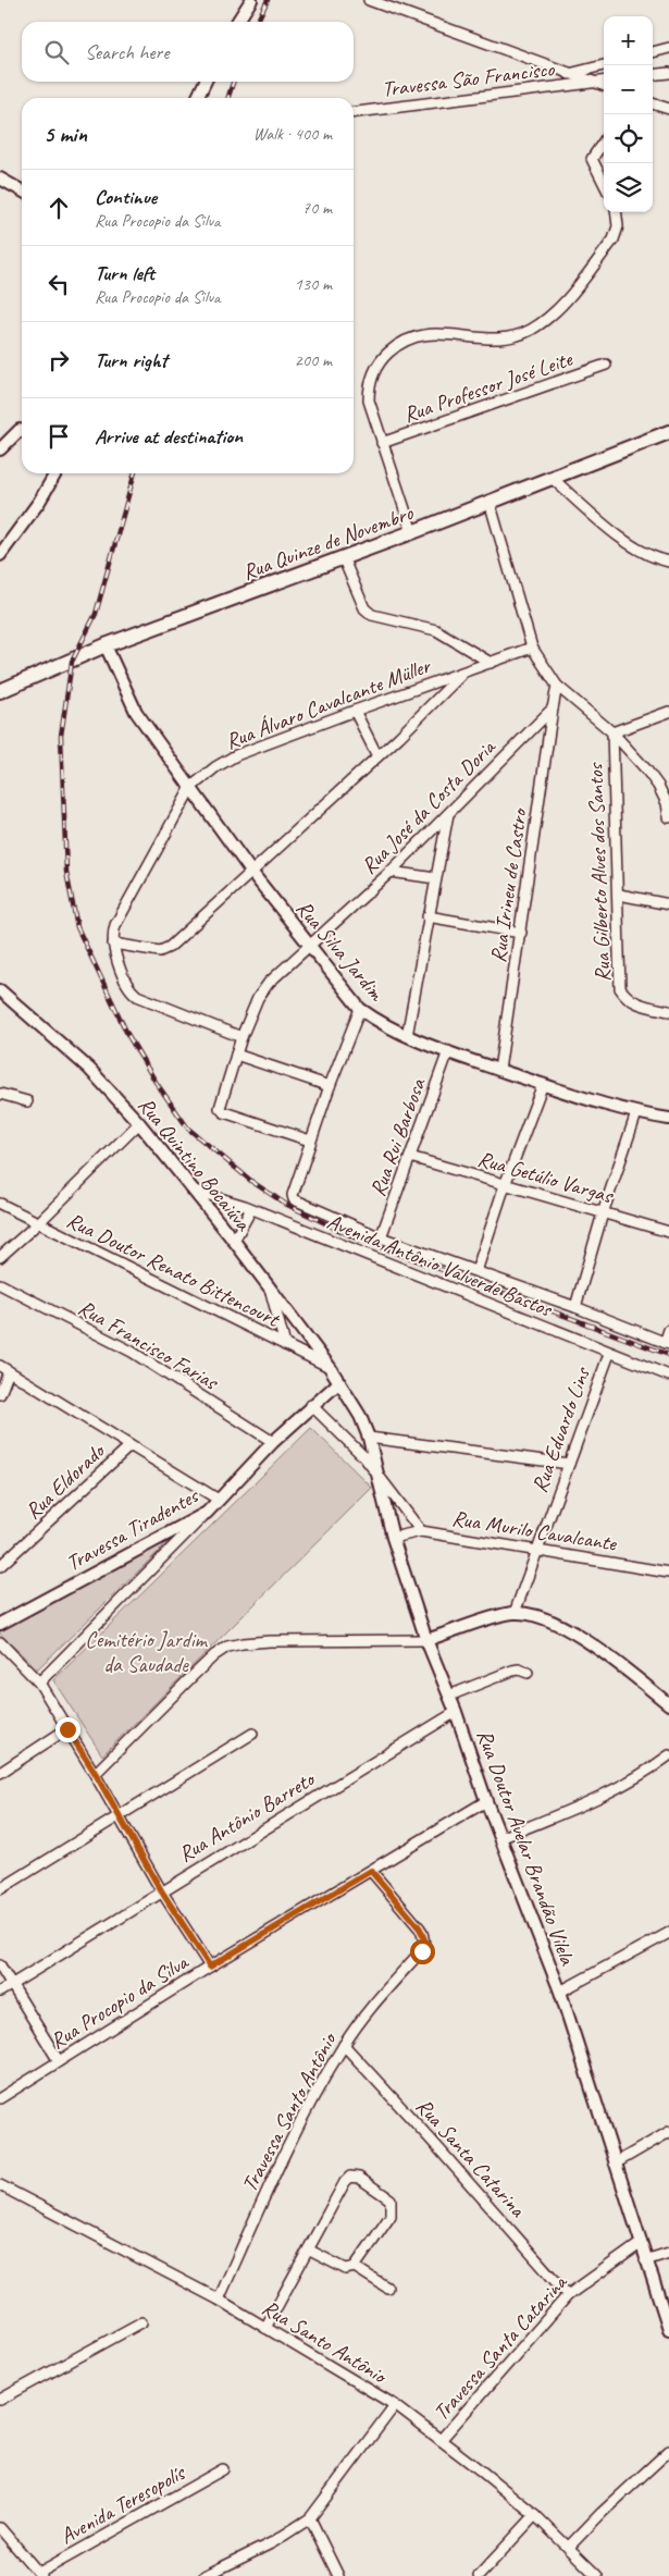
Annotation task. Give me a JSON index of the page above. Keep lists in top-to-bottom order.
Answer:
{
  "streets": {
    "main road": ["Rua Quinze de Novembro"],
    "street": [
      "Travessa São Francisco",
      "Rua Professor José Leite",
      "Rua Álvaro Cavalcante Müller",
      "Rua José da Costa Doria",
      "Rua Gilberto Alves dos Santos",
      "Rua Irineu de Castro",
      "Rua Silva Jardim",
      "Rua Rui Barbosa",
      "Rua Quintino Bocaiúva",
      "Rua Getúlio Vargas",
      "Avenida Antônio Valverde Bastos",
      "Rua Doutor Renato Bittencourt",
      "Rua Francisco Farias",
      "Rua Eduardo Lins",
      "Rua Eldorado",
      "Travessa Tiradentes",
      "Rua Murilo Cavalcante",
      "Rua Antônio Barreto",
      "Rua Doutor Avelar Brandão Vilela",
      "Rua Procopio da Silva",
      "Travessa Santo Antônio",
      "Rua Santa Catarina",
      "Rua Santo Antônio",
      "Travessa Santa Catarina",
      "Avenida Teresopolís"
    ]
  },
  "crossings": [
    ["Rua Quinze de Novembro", "Rua Silva Jardim"],
    ["Rua Álvaro Cavalcante Müller", "Rua Silva Jardim"],
    ["Rua José da Costa Doria", "Rua Irineu de Castro"],
    ["Rua José da Costa Doria", "Rua Silva Jardim"],
    ["Rua José da Costa Doria", "Avenida Antônio Valverde Bastos"],
    ["Rua Irineu de Castro", "Rua Silva Jardim"],
    ["Rua Silva Jardim", "Rua Rui Barbosa"],
    ["Rua Rui Barbosa", "Rua Getúlio Vargas"],
    ["Rua Rui Barbosa", "Avenida Antônio Valverde Bastos"],
    ["Rua Quintino Bocaiúva", "Avenida Antônio Valverde Bastos"],
    ["Rua Quintino Bocaiúva", "Rua Doutor Renato Bittencourt"],
    ["Rua Quintino Bocaiúva", "Travessa Tiradentes"],
    ["Rua Quintino Bocaiúva", "Rua Doutor Avelar Brandão Vilela"],
    ["Avenida Antônio Valverde Bastos", "Rua Eduardo Lins"],
    ["Rua Francisco Farias", "Travessa Tiradentes"],
    ["Rua Eduardo Lins", "Rua Murilo Cavalcante"],
    ["Rua Eldorado", "Travessa Tiradentes"],
    ["Travessa Tiradentes", "Rua Doutor Avelar Brandão Vilela"],
    ["Rua Murilo Cavalcante", "Rua Doutor Avelar Brandão Vilela"],
    ["Rua Antônio Barreto", "Rua Doutor Avelar Brandão Vilela"],
    ["Rua Doutor Avelar Brandão Vilela", "Rua Procopio da Silva"],
    ["Rua Doutor Avelar Brandão Vilela", "Travessa Santa Catarina"],
    ["Rua Procopio da Silva", "Travessa Santo Antônio"],
    ["Travessa Santo Antônio", "Rua Santa Catarina"],
    ["Travessa Santo Antônio", "Rua Santo Antônio"],
    ["Rua Santa Catarina", "Travessa Santa Catarina"],
    ["Rua Santo Antônio", "Travessa Santa Catarina"]
  ],
  "parks": ["Cemitério Jardim da Saudade"],
  "page": {
    "map_buttons": ["+", "−"],
    "search": "Search here",
    "heading": ["5 min", "Walk · 400 m"],
    "list": [
      ["Continue", "Rua Procopio da Silva", "70 m"],
      ["Turn left", "Rua Procopio da Silva", "130 m"],
      ["Turn right", "200 m"],
      "Arrive at destination"
    ]
  }
}
